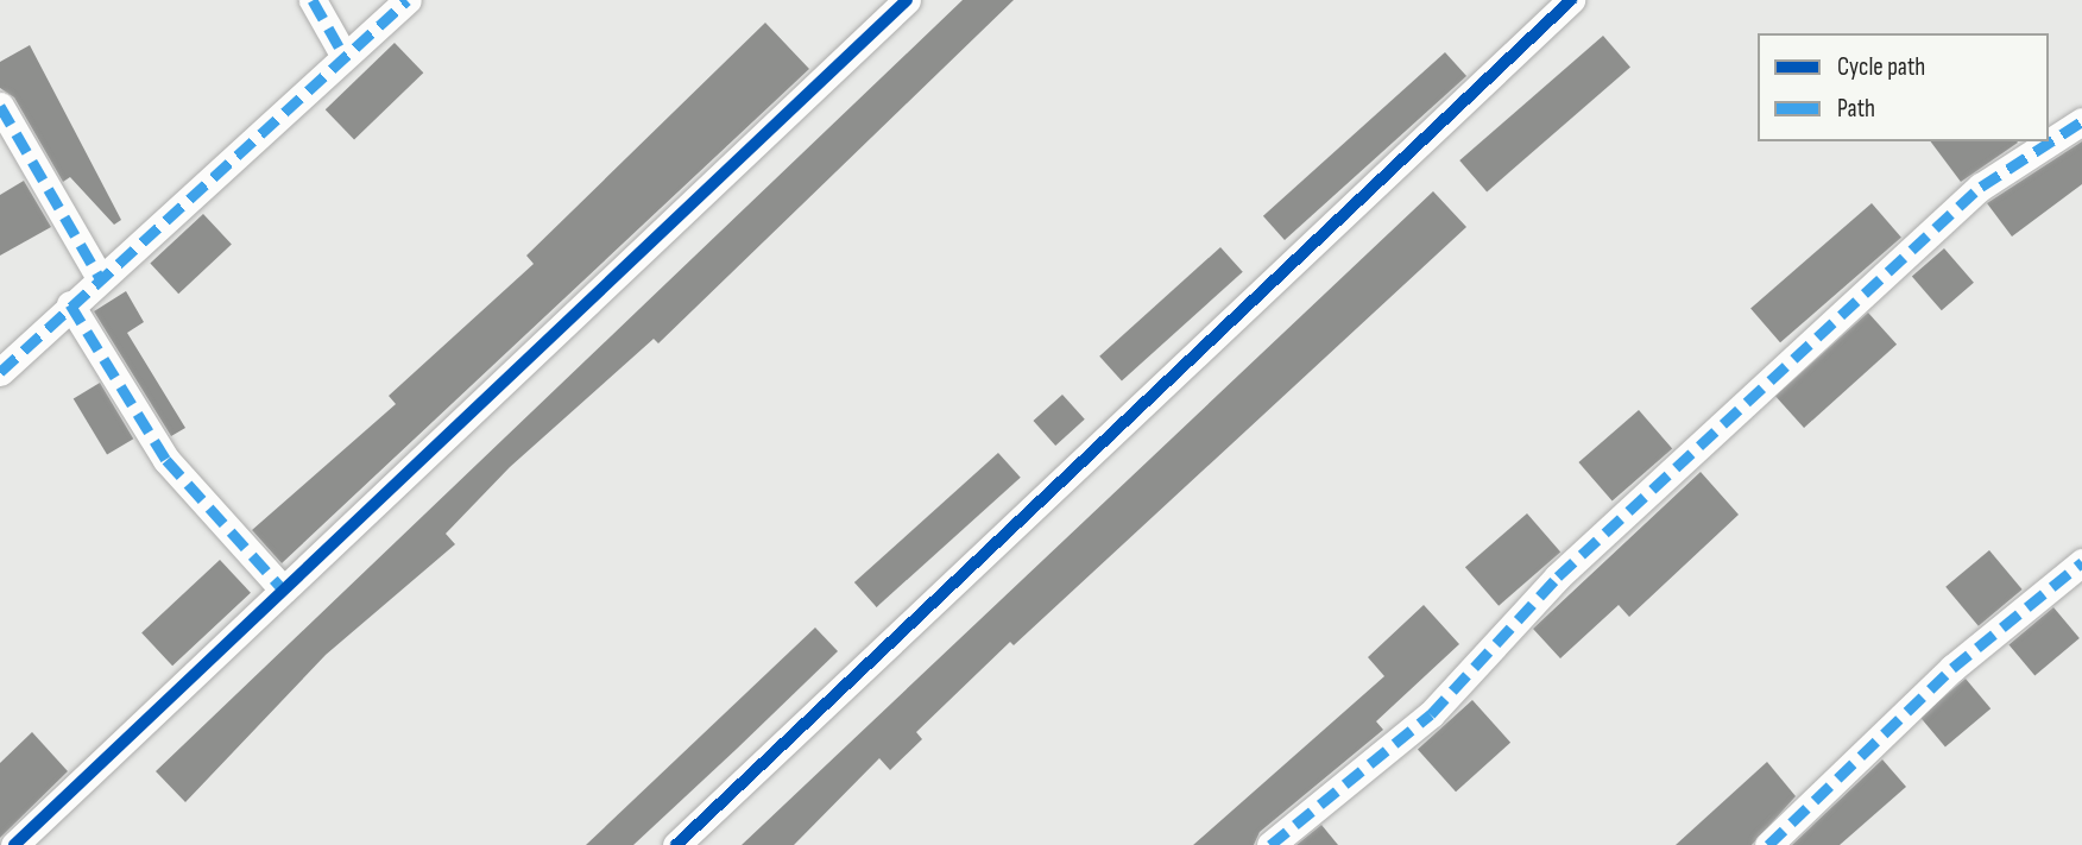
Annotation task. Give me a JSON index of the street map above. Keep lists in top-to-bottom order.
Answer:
{
  "legend": ["Cycle path", "Path"]
}
